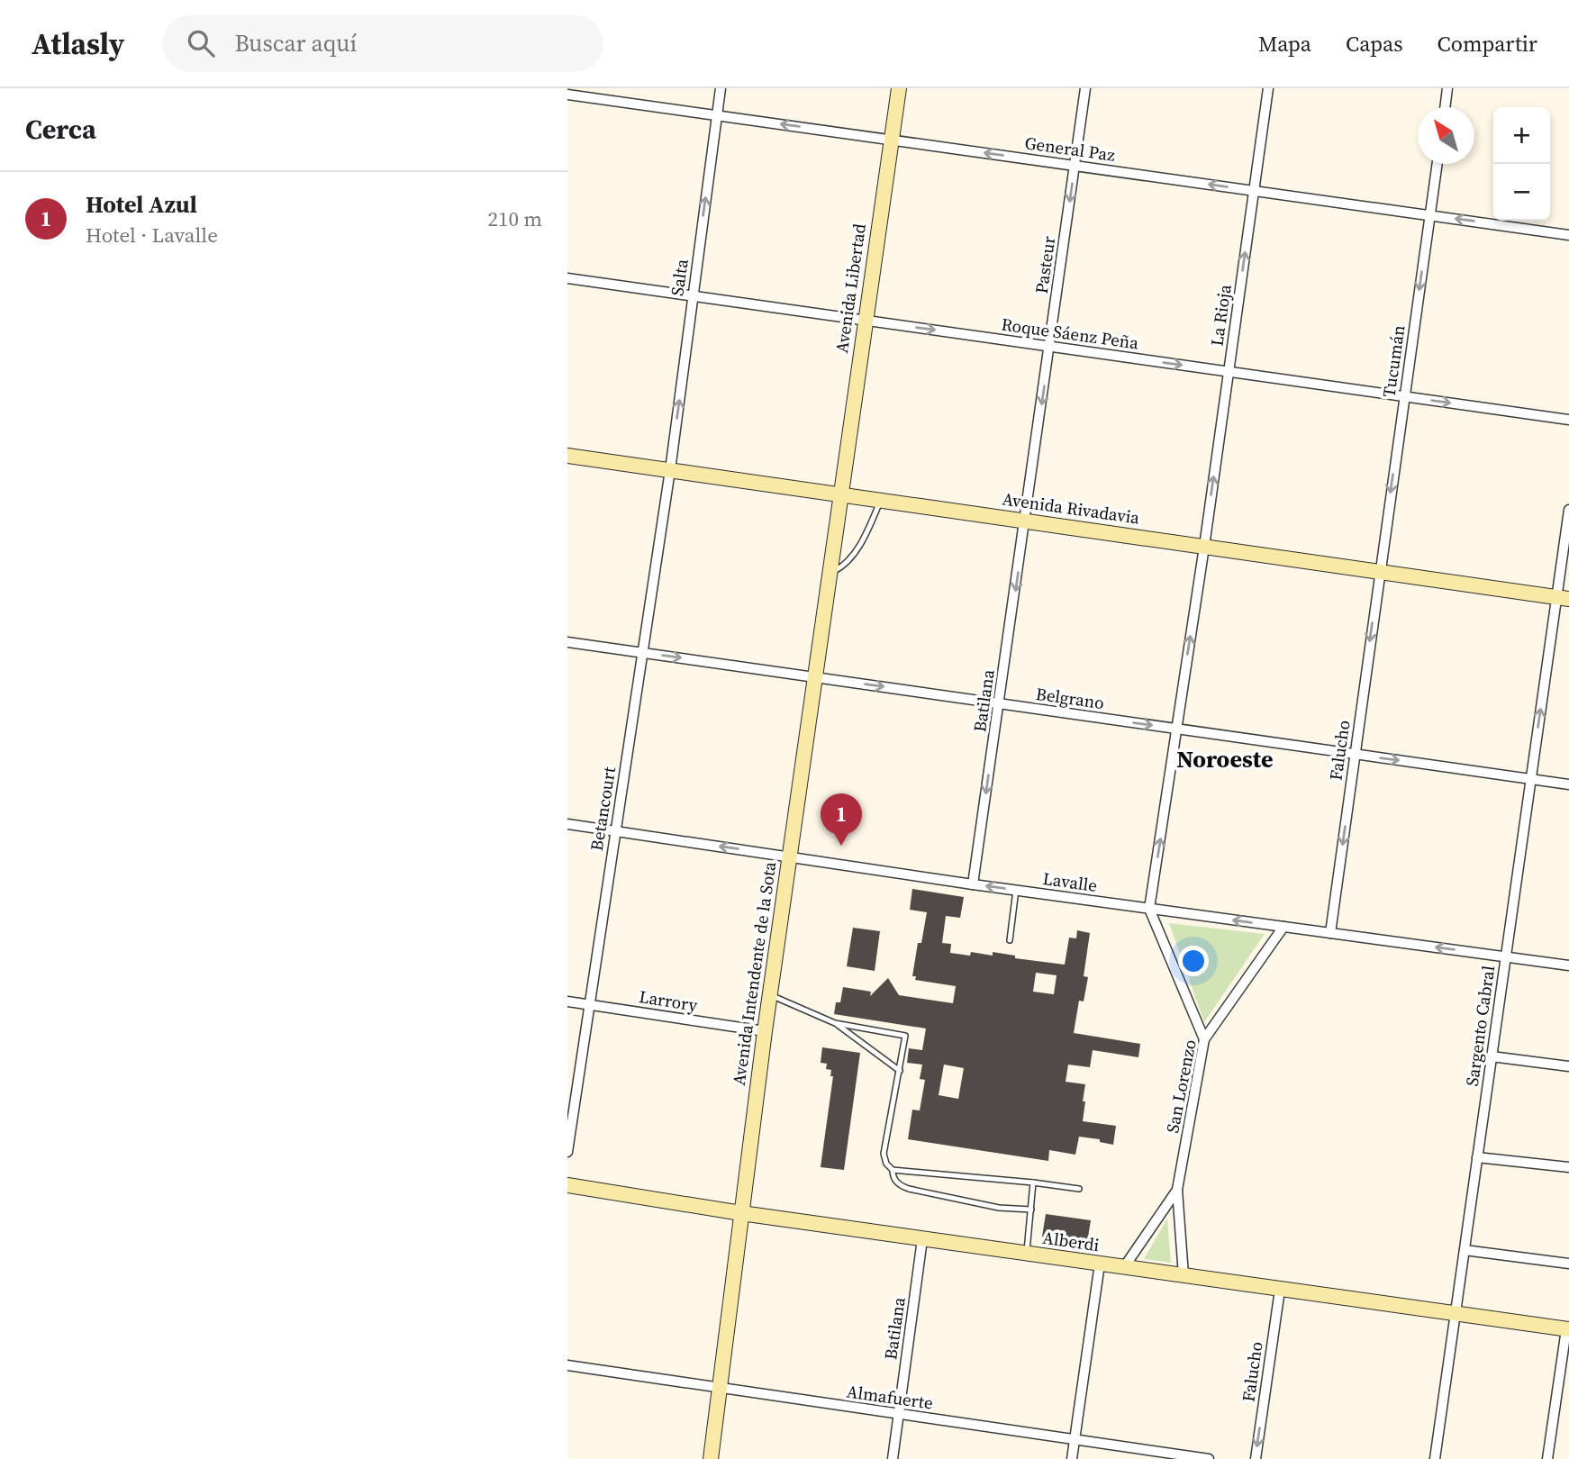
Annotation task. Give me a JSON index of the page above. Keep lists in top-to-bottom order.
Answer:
{
  "streets": {
    "main road": [
      "Avenida Libertad",
      "Avenida Rivadavia",
      "Avenida Intendente de la Sota",
      "Alberdi"
    ],
    "street": [
      "General Paz",
      "Pasteur",
      "Salta",
      "La Rioja",
      "Roque Sáenz Peña",
      "Tucumán",
      "Belgrano",
      "Batilana",
      "Falucho",
      "Betancourt",
      "Lavalle",
      "Larrory",
      "Sargento Cabral",
      "San Lorenzo",
      "Almafuerte"
    ]
  },
  "crossings": [
    ["General Paz", "Pasteur"],
    ["General Paz", "Salta"],
    ["General Paz", "Avenida Libertad"],
    ["General Paz", "La Rioja"],
    ["General Paz", "Tucumán"],
    ["Pasteur", "Roque Sáenz Peña"],
    ["Pasteur", "Avenida Rivadavia"],
    ["Pasteur", "Batilana"],
    ["Salta", "Roque Sáenz Peña"],
    ["Salta", "Avenida Rivadavia"],
    ["Salta", "Betancourt"],
    ["Avenida Libertad", "Roque Sáenz Peña"],
    ["Avenida Libertad", "Avenida Rivadavia"],
    ["Avenida Libertad", "Avenida Intendente de la Sota"],
    ["La Rioja", "Roque Sáenz Peña"],
    ["La Rioja", "Avenida Rivadavia"],
    ["Roque Sáenz Peña", "Tucumán"],
    ["Tucumán", "Avenida Rivadavia"],
    ["Tucumán", "Falucho"],
    ["Avenida Rivadavia", "Batilana"],
    ["Avenida Rivadavia", "Falucho"],
    ["Avenida Rivadavia", "Betancourt"],
    ["Avenida Rivadavia", "Avenida Intendente de la Sota"],
    ["Avenida Rivadavia", "Sargento Cabral"],
    ["Belgrano", "Batilana"],
    ["Belgrano", "Falucho"],
    ["Belgrano", "Betancourt"],
    ["Belgrano", "Avenida Intendente de la Sota"],
    ["Belgrano", "Sargento Cabral"],
    ["Batilana", "Lavalle"],
    ["Batilana", "Alberdi"],
    ["Batilana", "Almafuerte"],
    ["Falucho", "Lavalle"],
    ["Falucho", "Alberdi"],
    ["Betancourt", "Lavalle"],
    ["Betancourt", "Larrory"],
    ["Lavalle", "Avenida Intendente de la Sota"],
    ["Lavalle", "Sargento Cabral"],
    ["Lavalle", "San Lorenzo"],
    ["Avenida Intendente de la Sota", "Larrory"],
    ["Avenida Intendente de la Sota", "Alberdi"],
    ["Avenida Intendente de la Sota", "Almafuerte"],
    ["Sargento Cabral", "Alberdi"],
    ["San Lorenzo", "Alberdi"]
  ],
  "one_way": [
    "General Paz",
    "Pasteur",
    "Salta",
    "La Rioja",
    "Roque Sáenz Peña",
    "Tucumán",
    "Belgrano",
    "Batilana",
    "Falucho",
    "Lavalle"
  ],
  "districts": ["Noroeste"],
  "north": "top left",
  "page": {
    "header": "Atlasly",
    "search": "Buscar aquí",
    "nav": ["Mapa", "Capas", "Compartir"],
    "heading": "Cerca",
    "map_buttons": ["+", "−"],
    "list": [
      {
        "mark": "1",
        "name": "Hotel Azul",
        "note": "Hotel · Lavalle",
        "value": "210 m"
      }
    ],
    "pins": "1"
  }
}
